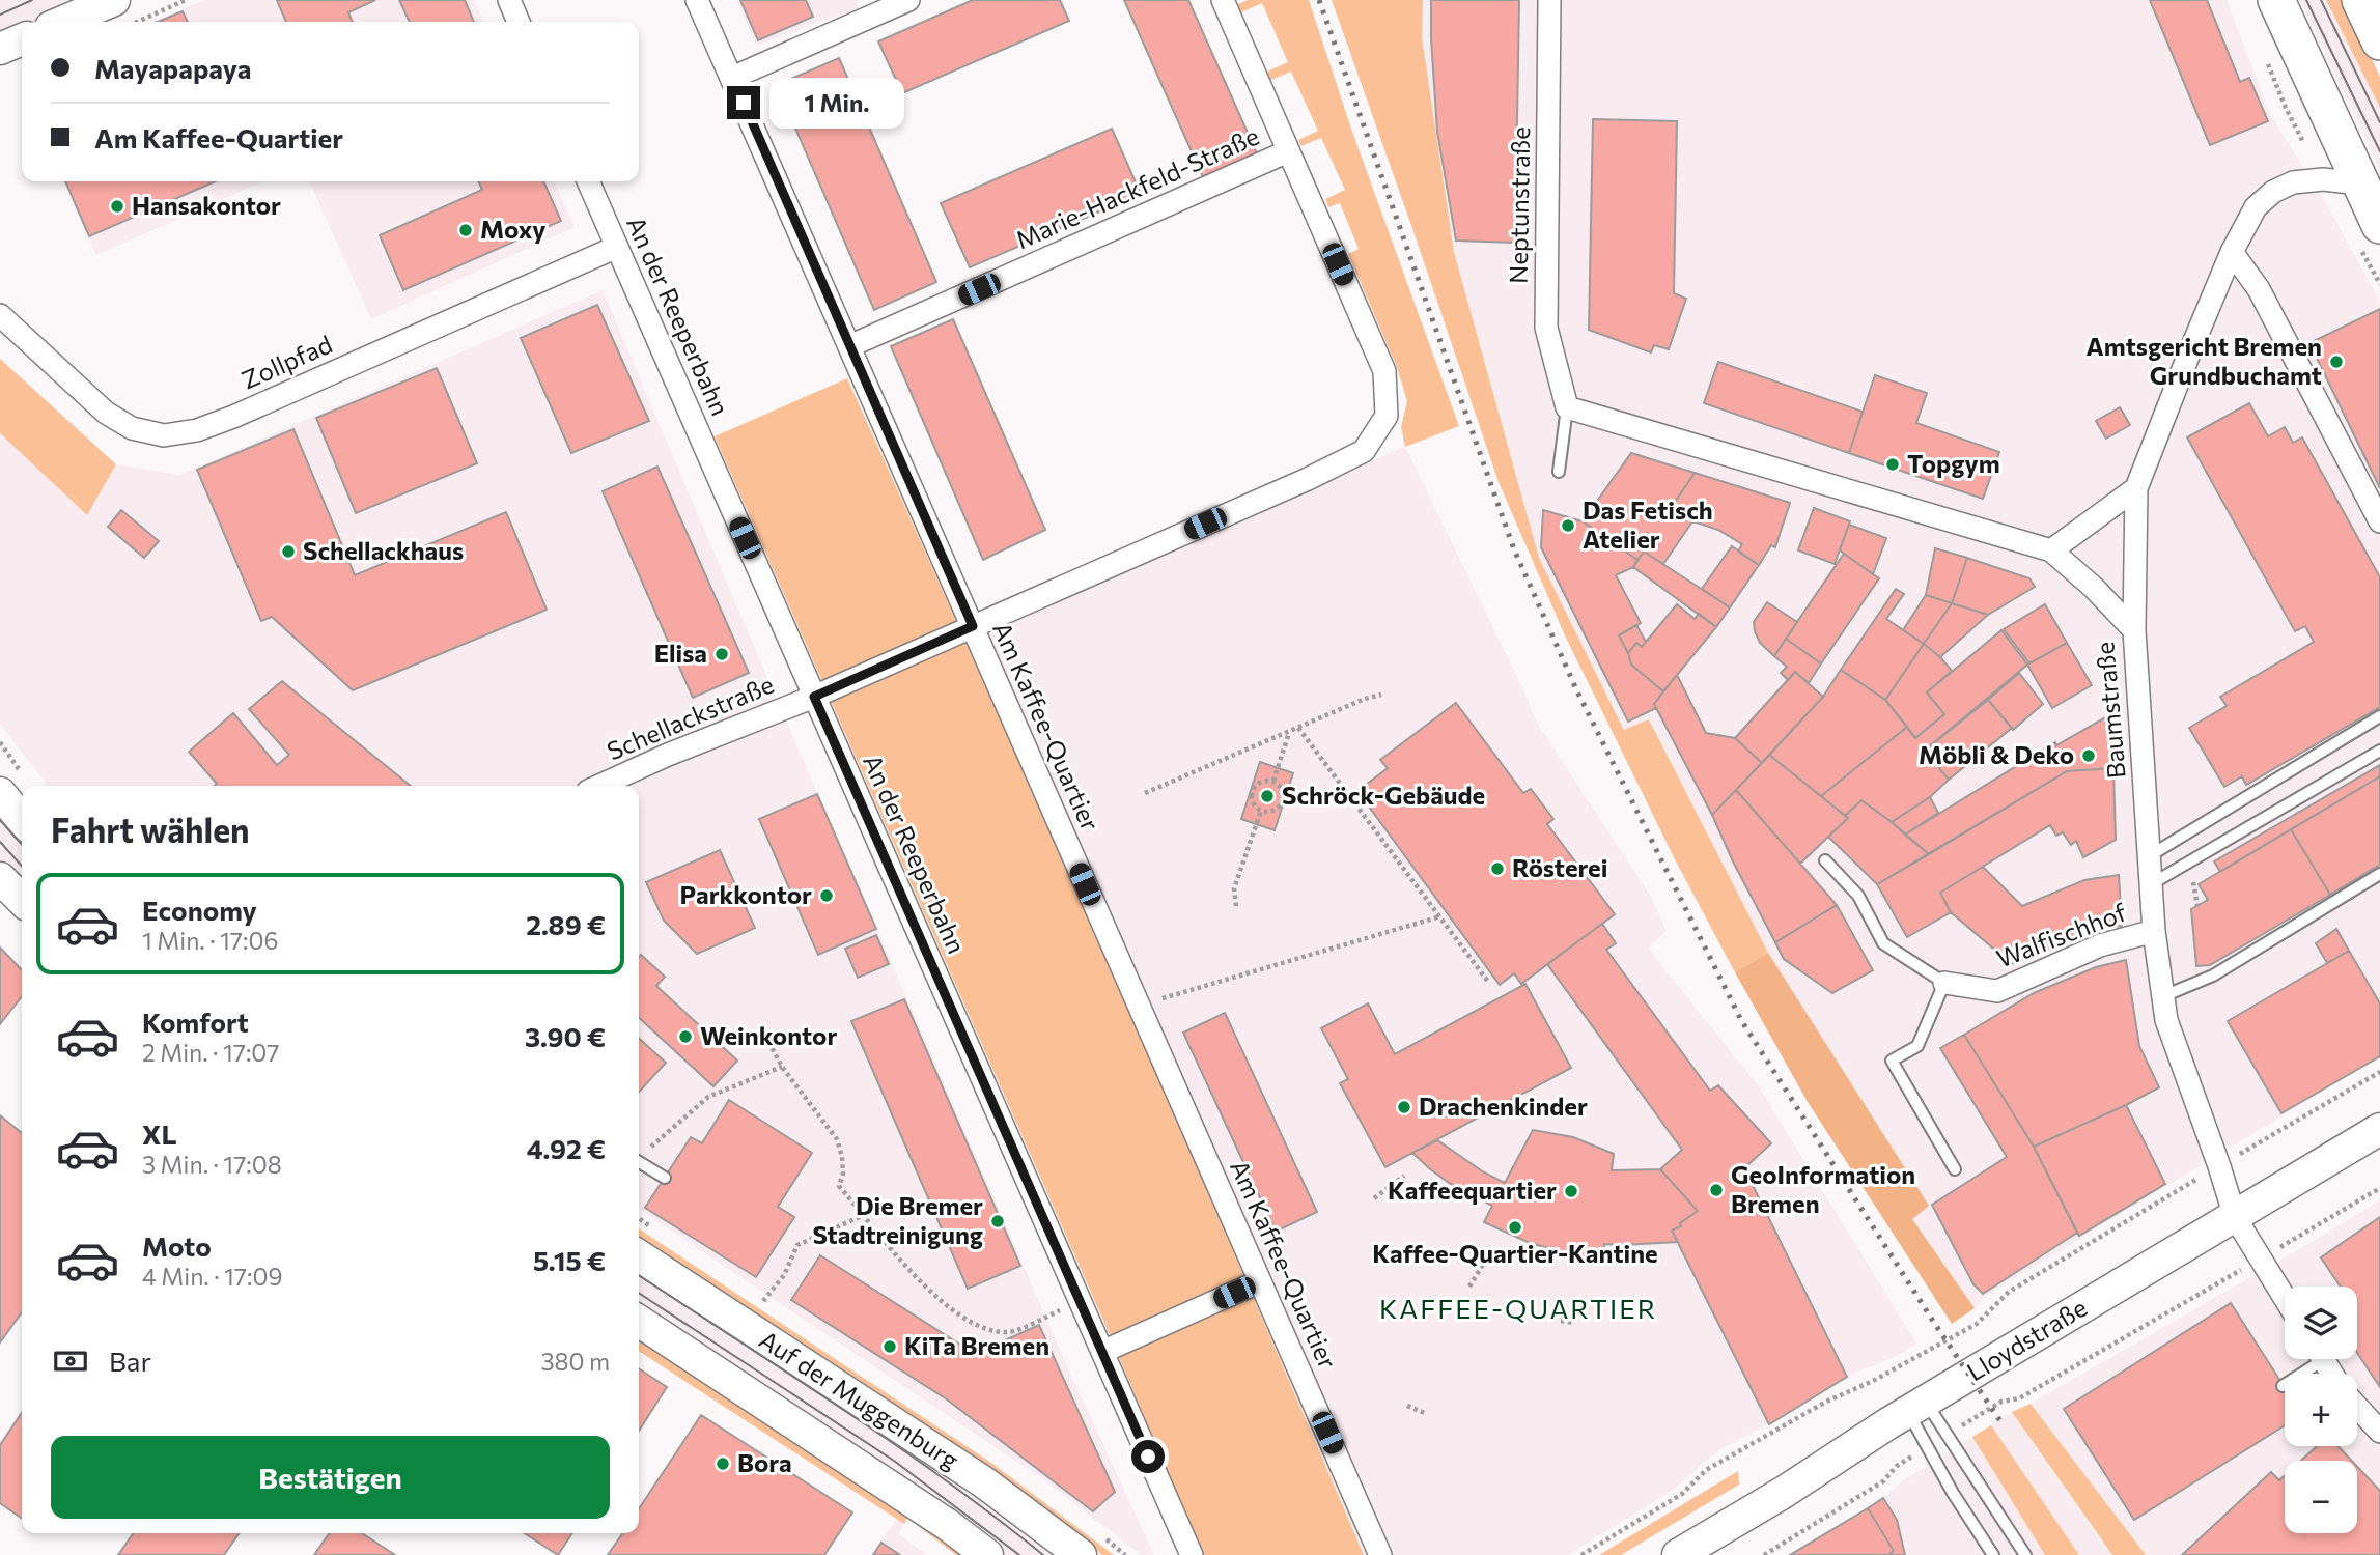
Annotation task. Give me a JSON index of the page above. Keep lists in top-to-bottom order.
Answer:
{
  "streets": {
    "street": [
      "Marie-Hackfeld-Straße",
      "Neptunstraße",
      "An der Reeperbahn",
      "Zollpfad",
      "Baumstraße",
      "Schellackstraße",
      "Am Kaffee-Quartier",
      "Walfischhof",
      "Lloydstraße",
      "Auf der Muggenburg"
    ]
  },
  "crossings": [
    ["Marie-Hackfeld-Straße", "Schellackstraße"],
    ["Marie-Hackfeld-Straße", "Am Kaffee-Quartier"],
    ["Neptunstraße", "Baumstraße"],
    ["An der Reeperbahn", "Zollpfad"],
    ["An der Reeperbahn", "Schellackstraße"],
    ["Baumstraße", "Walfischhof"],
    ["Baumstraße", "Lloydstraße"],
    ["Schellackstraße", "Am Kaffee-Quartier"]
  ],
  "districts": ["KAFFEE-QUARTIER"],
  "places": [
    "Hansakontor",
    "Moxy",
    "Amtsgericht Bremen Grundbuchamt",
    "Topgym",
    "Das Fetisch Atelier",
    "Schellackhaus",
    "Elisa",
    "Möbli & Deko",
    "Schröck-Gebäude",
    "Rösterei",
    "Parkkontor",
    "Weinkontor",
    "Drachenkinder",
    "GeoInformation Bremen",
    "Kaffeequartier",
    "Die Bremer Stadtreinigung",
    "Kaffee-Quartier-Kantine",
    "KiTa Bremen",
    "Bora"
  ],
  "page": {
    "banner": ["Mayapapaya", "Am Kaffee-Quartier"],
    "bubble": "1 Min.",
    "heading": "Fahrt wählen",
    "list": [
      {
        "name": "Economy",
        "note": "1 Min. · 17:06",
        "value": "2.89 €"
      },
      {
        "name": "Komfort",
        "note": "2 Min. · 17:07",
        "value": "3.90 €"
      },
      {
        "name": "XL",
        "note": "3 Min. · 17:08",
        "value": "4.92 €"
      },
      {
        "name": "Moto",
        "note": "4 Min. · 17:09",
        "value": "5.15 €"
      }
    ],
    "map_buttons": ["+", "−"],
    "pay": ["Bar", "380 m"],
    "buttons": "Bestätigen"
  }
}
